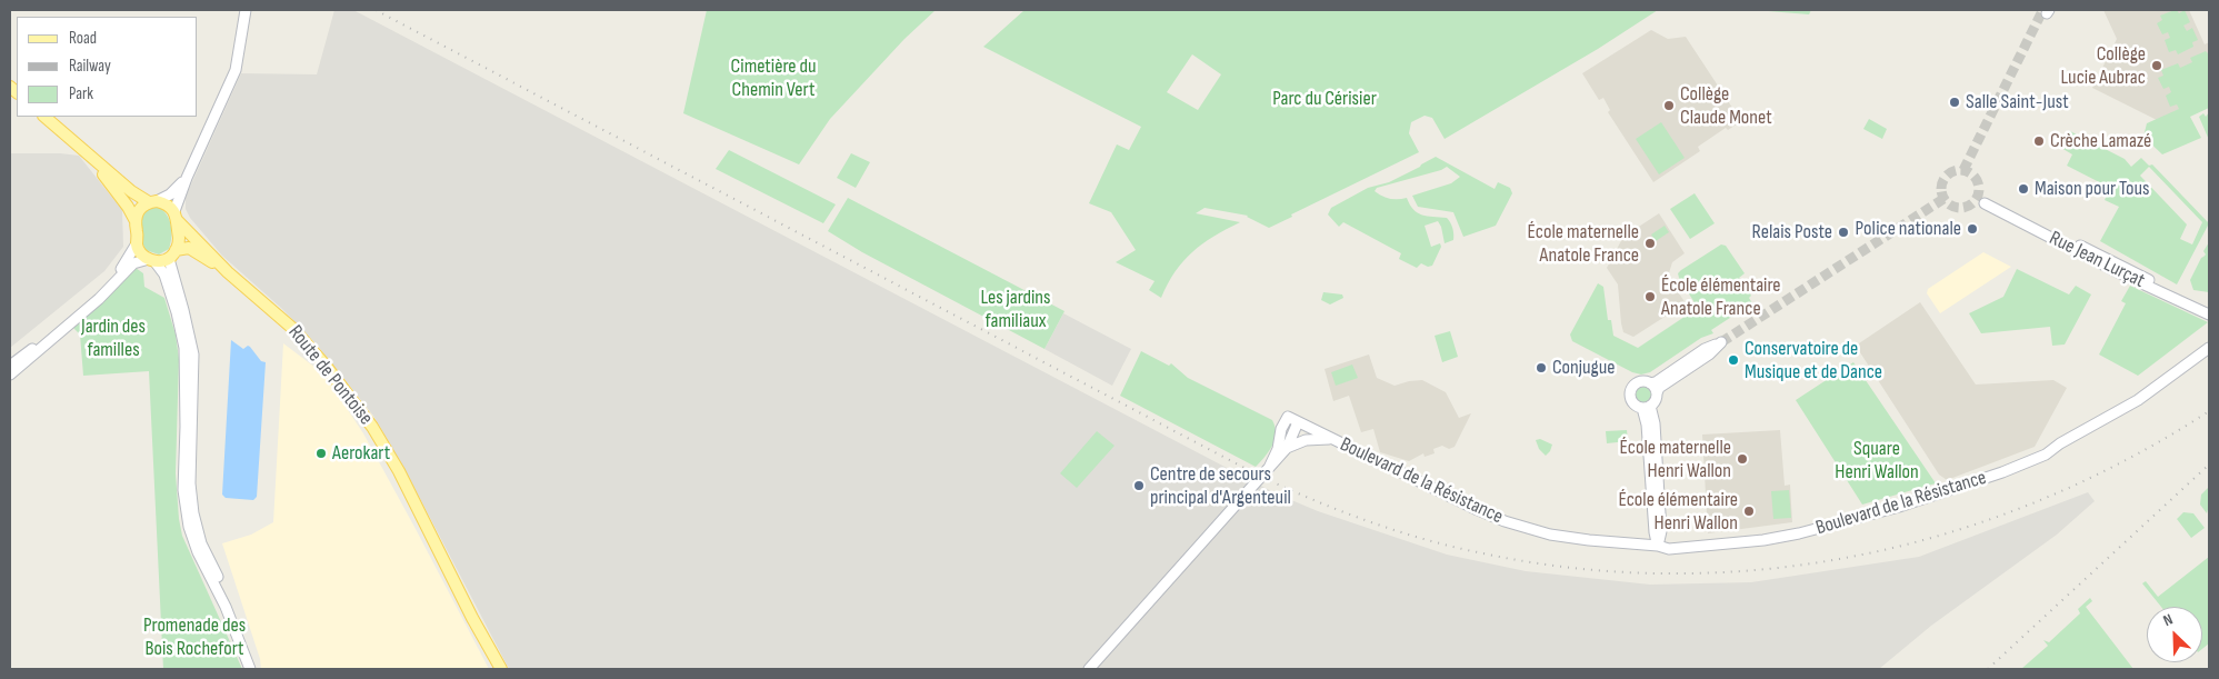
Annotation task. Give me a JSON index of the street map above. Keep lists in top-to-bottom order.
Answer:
{
  "streets": {
    "main road": ["Rue Jean Lurçat", "Route de Pontoise", "Boulevard de la Résistance"]
  },
  "parks": [
    "Cimetière du Chemin Vert",
    "Parc du Cérisier",
    "Les jardins familiaux",
    "Jardin des familles",
    "Square Henri Wallon",
    "Promenade des Bois Rochefort"
  ],
  "places": [
    "Collège Lucie Aubrac",
    "Salle Saint-Just",
    "Collège Claude Monet",
    "Crèche Lamazé",
    "Maison pour Tous",
    "Police nationale",
    "Relais Poste",
    "École maternelle Anatole France",
    "École élémentaire Anatole France",
    "Conservatoire de Musique et de Dance",
    "Conjugue",
    "Aerokart",
    "École maternelle Henri Wallon",
    "Centre de secours principal d'Argenteuil",
    "École élémentaire Henri Wallon"
  ],
  "legend": ["Road", "Railway", "Park"],
  "north": "top left"
}
